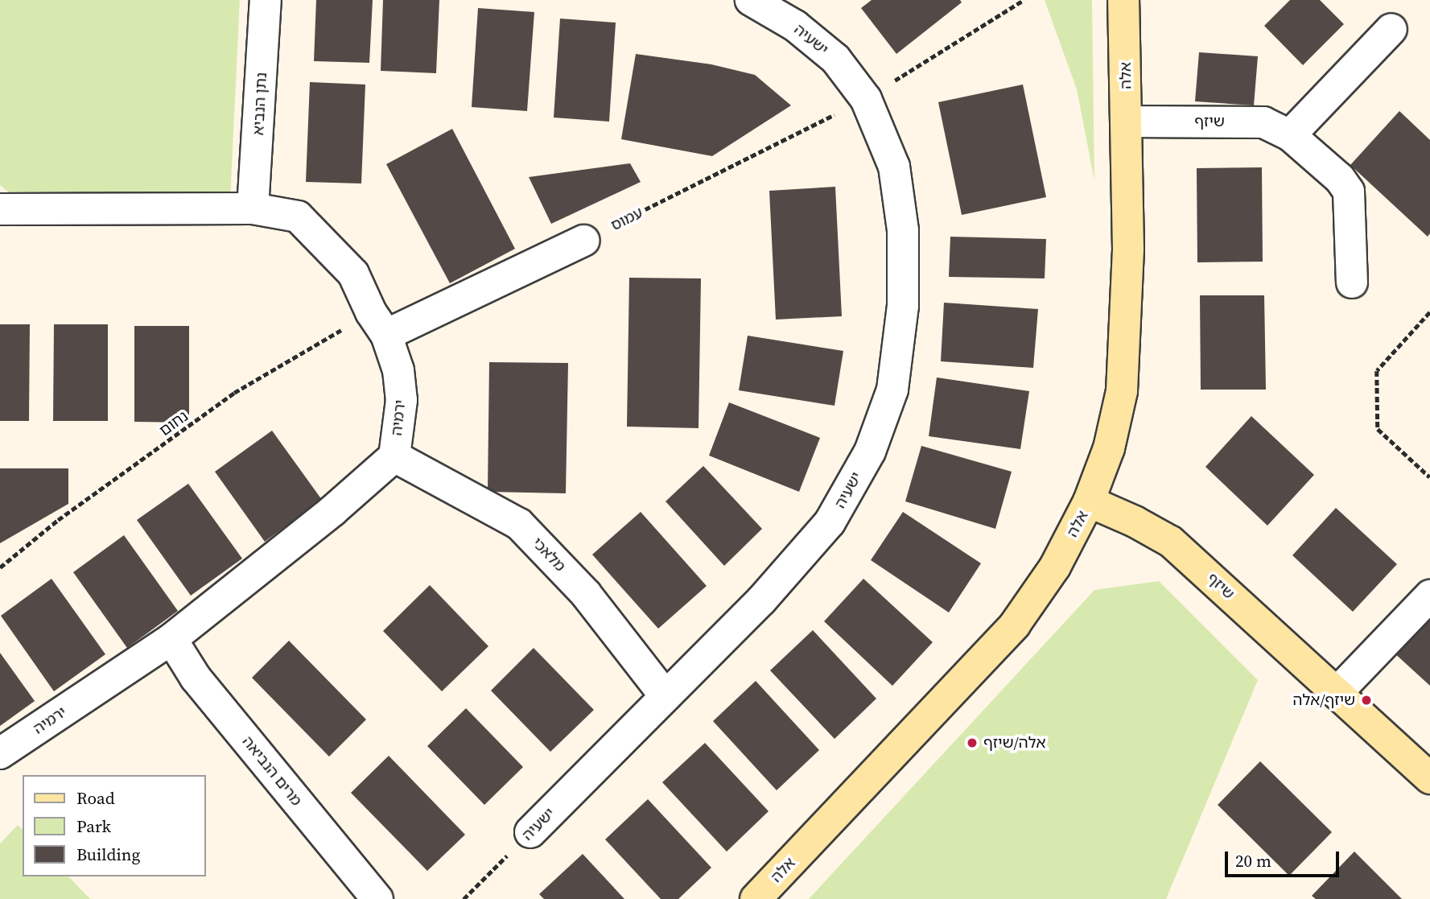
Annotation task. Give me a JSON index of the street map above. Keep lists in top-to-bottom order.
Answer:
{
  "streets": {
    "street": [
      "ישעיה",
      "אלה",
      "נתן הנביא",
      "שיזף",
      "ירמיה",
      "מלאכי",
      "מרים הנביאה"
    ],
    "path": ["עמוס", "נחום"]
  },
  "crossings": [
    ["ישעיה", "עמוס"],
    ["ישעיה", "מלאכי"],
    ["אלה", "שיזף"],
    ["נתן הנביא", "ירמיה"],
    ["ירמיה", "נחום"],
    ["ירמיה", "מלאכי"],
    ["ירמיה", "מרים הנביאה"]
  ],
  "places": ["שיזף/אלה", "אלה/שיזף"],
  "legend": ["Road", "Park", "Building"],
  "scale_bar": "20 m"
}
